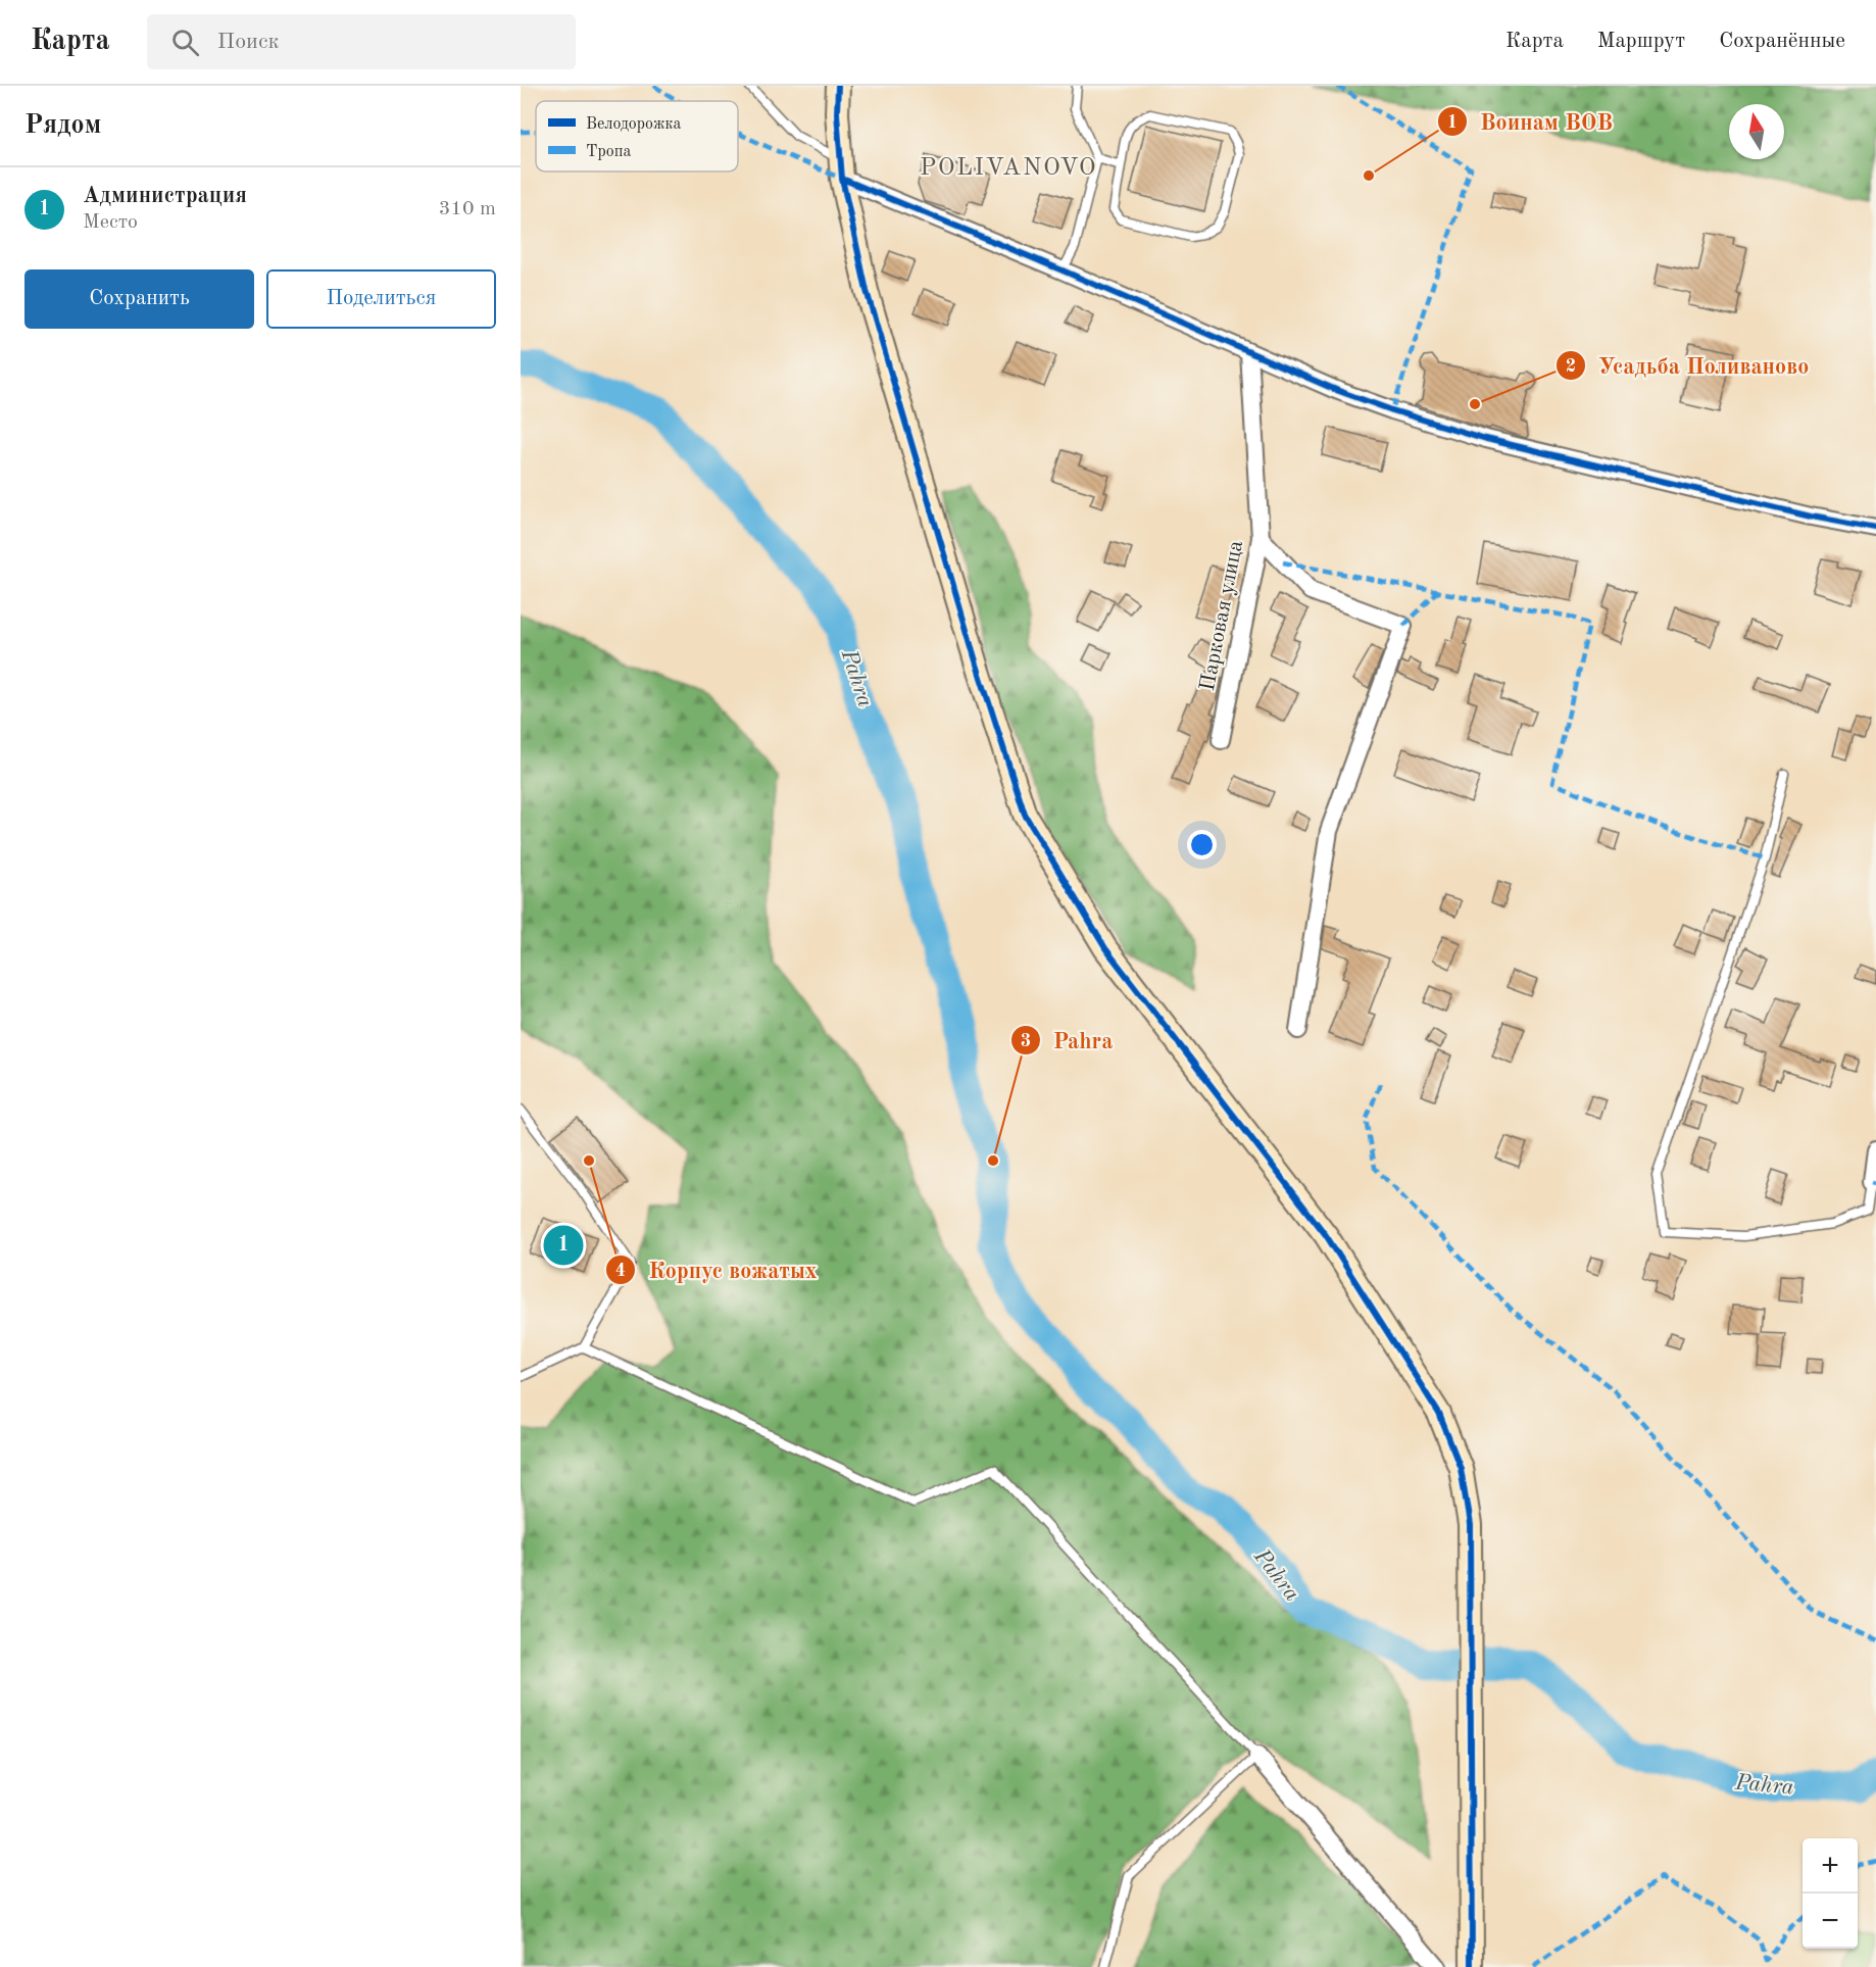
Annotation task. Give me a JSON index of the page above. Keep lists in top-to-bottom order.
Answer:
{
  "streets": {
    "street": ["Парковая улица"]
  },
  "districts": ["POLIVANOVO"],
  "water": ["Pahra"],
  "places": [
    "Воинам ВОВ",
    "Усадьба Поливаново",
    "Корпус вожатых",
    "Pahra"
  ],
  "legend": ["Велодорожка", "Тропа"],
  "north": "top",
  "page": {
    "header": "Карта",
    "search": "Поиск",
    "nav": ["Карта", "Маршрут", "Сохранённые"],
    "heading": "Рядом",
    "list": [
      {
        "mark": "1",
        "name": "Администрация",
        "note": "Место",
        "value": "310 m"
      }
    ],
    "buttons": ["Сохранить", "Поделиться"],
    "pins": "1",
    "map_buttons": ["+", "−"]
  }
}
